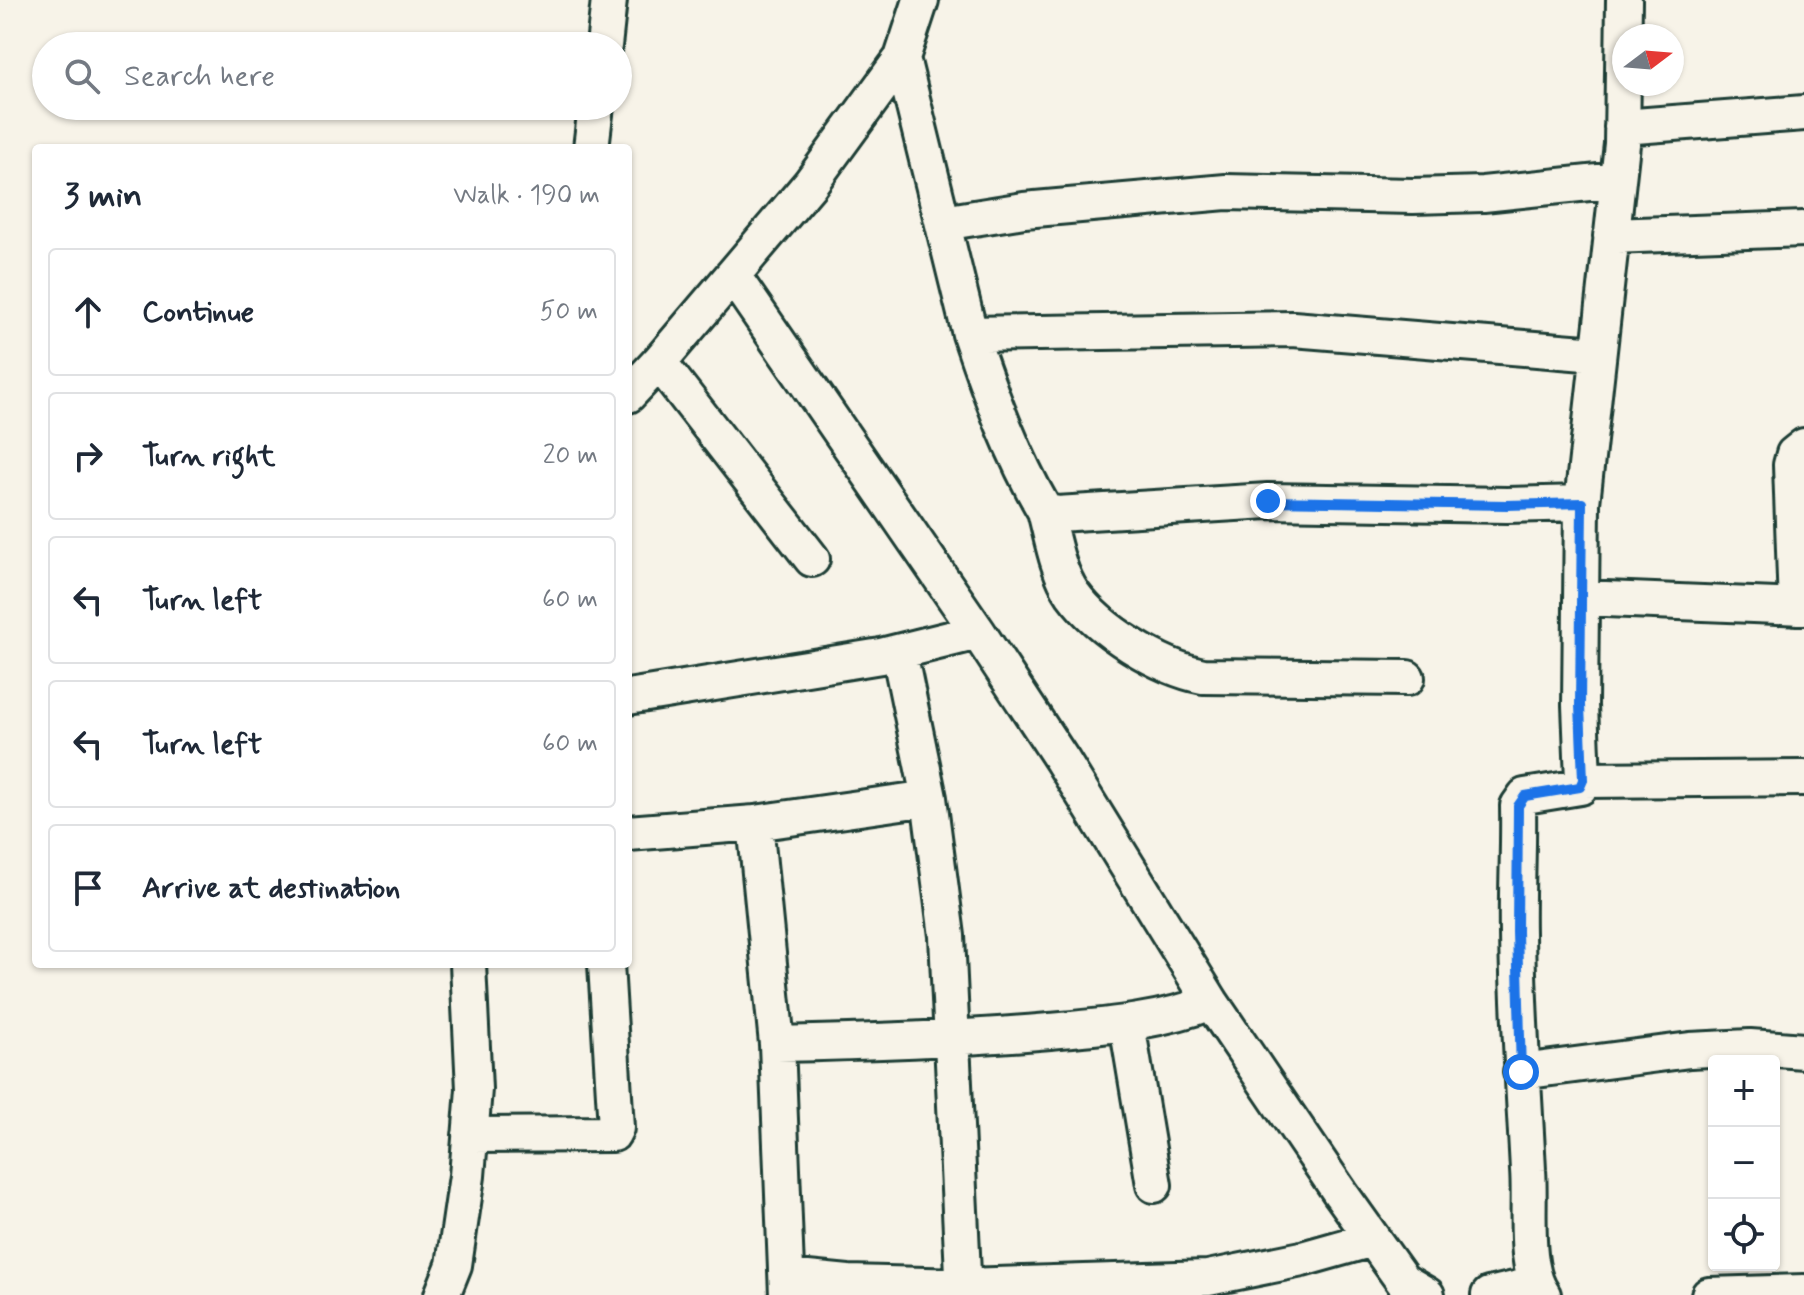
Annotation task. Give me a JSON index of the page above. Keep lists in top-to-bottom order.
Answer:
{
  "north": "right",
  "page": {
    "search": "Search here",
    "heading": ["3 min", "Walk · 190 m"],
    "list": [
      ["Continue", "50 m"],
      ["Turn right", "20 m"],
      ["Turn left", "60 m"],
      ["Turn left", "60 m"],
      "Arrive at destination"
    ],
    "map_buttons": ["+", "−"]
  }
}
